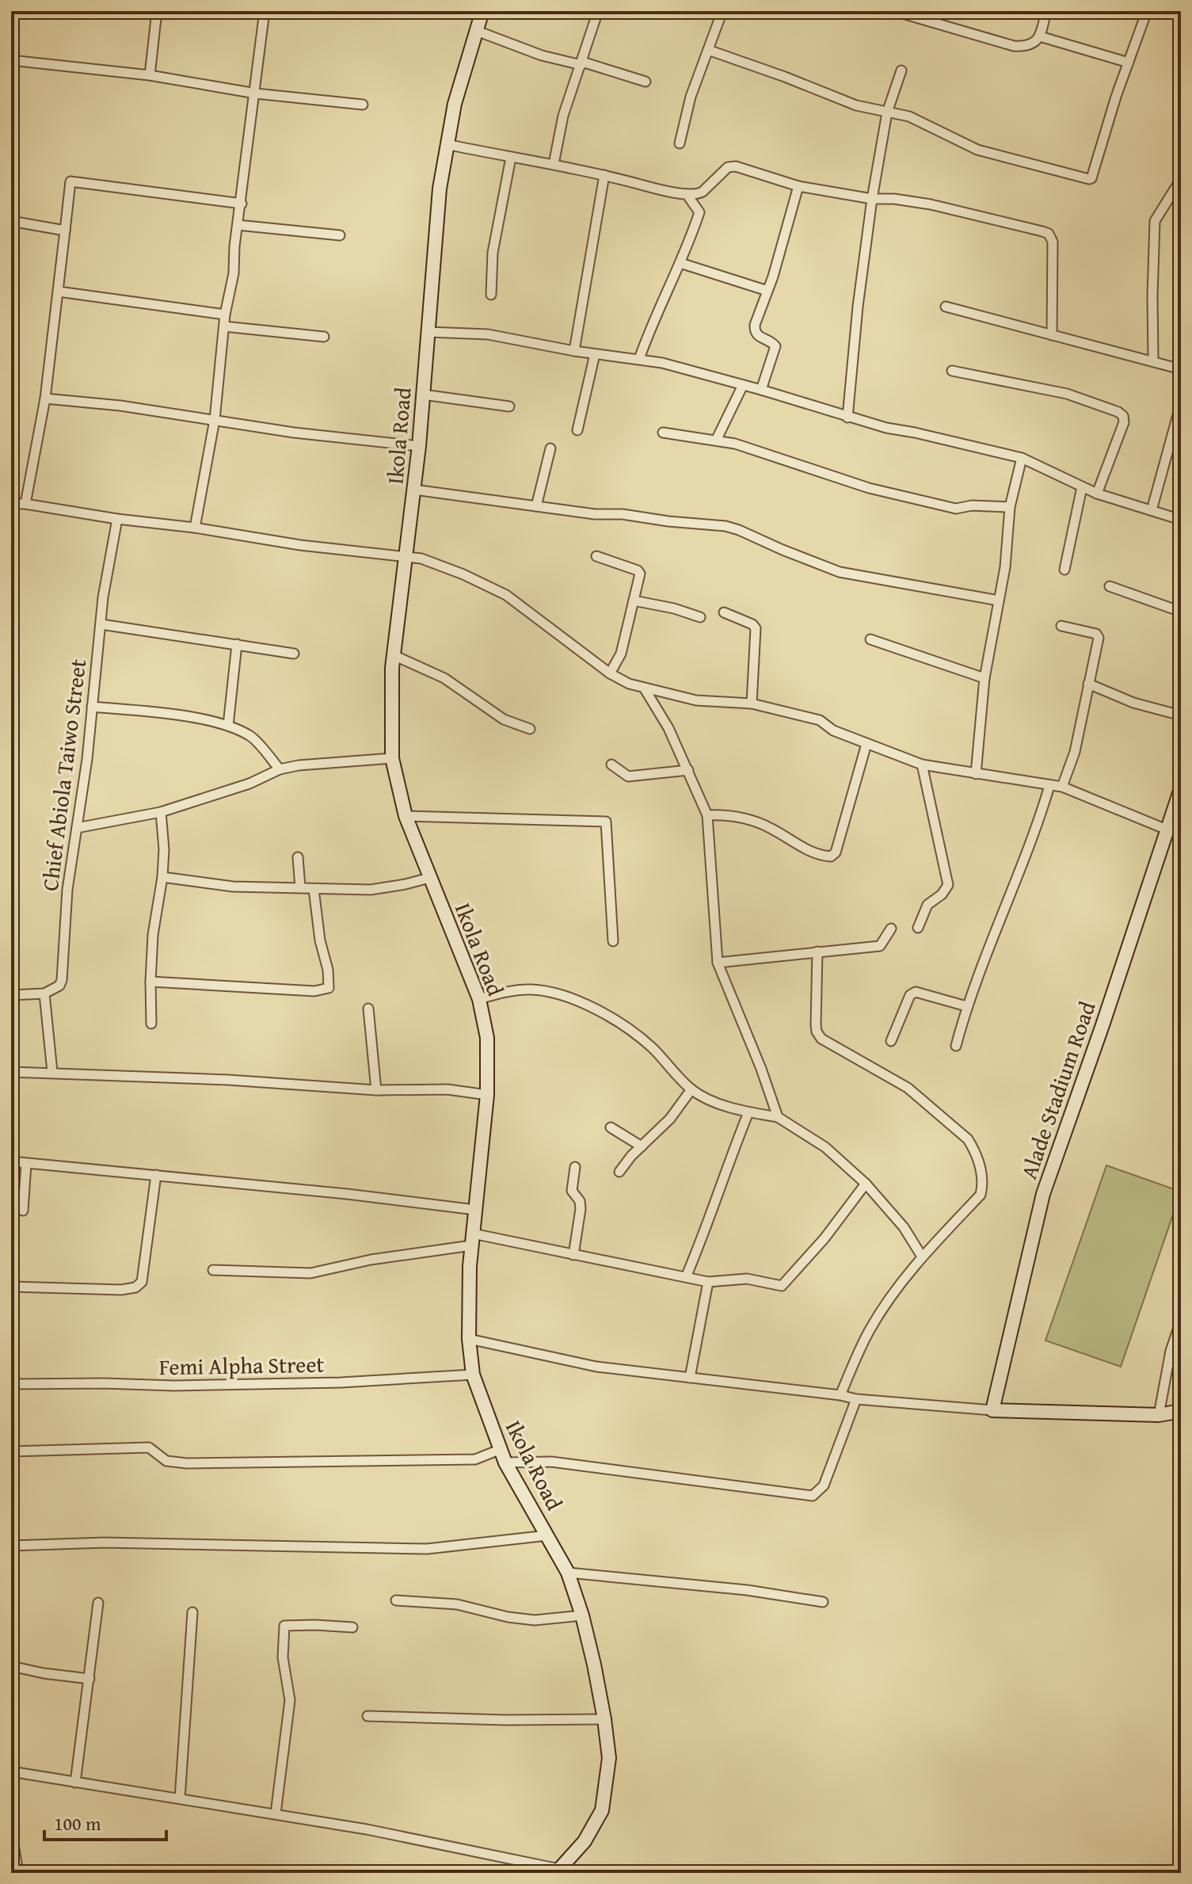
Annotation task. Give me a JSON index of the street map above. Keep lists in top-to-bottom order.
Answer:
{
  "streets": {
    "street": [
      "Ikola Road",
      "Chief Abiola Taiwo Street",
      "Alade Stadium Road",
      "Femi Alpha Street"
    ]
  },
  "crossings": [
    ["Ikola Road", "Femi Alpha Street"]
  ],
  "scale_bar": "100 m"
}
